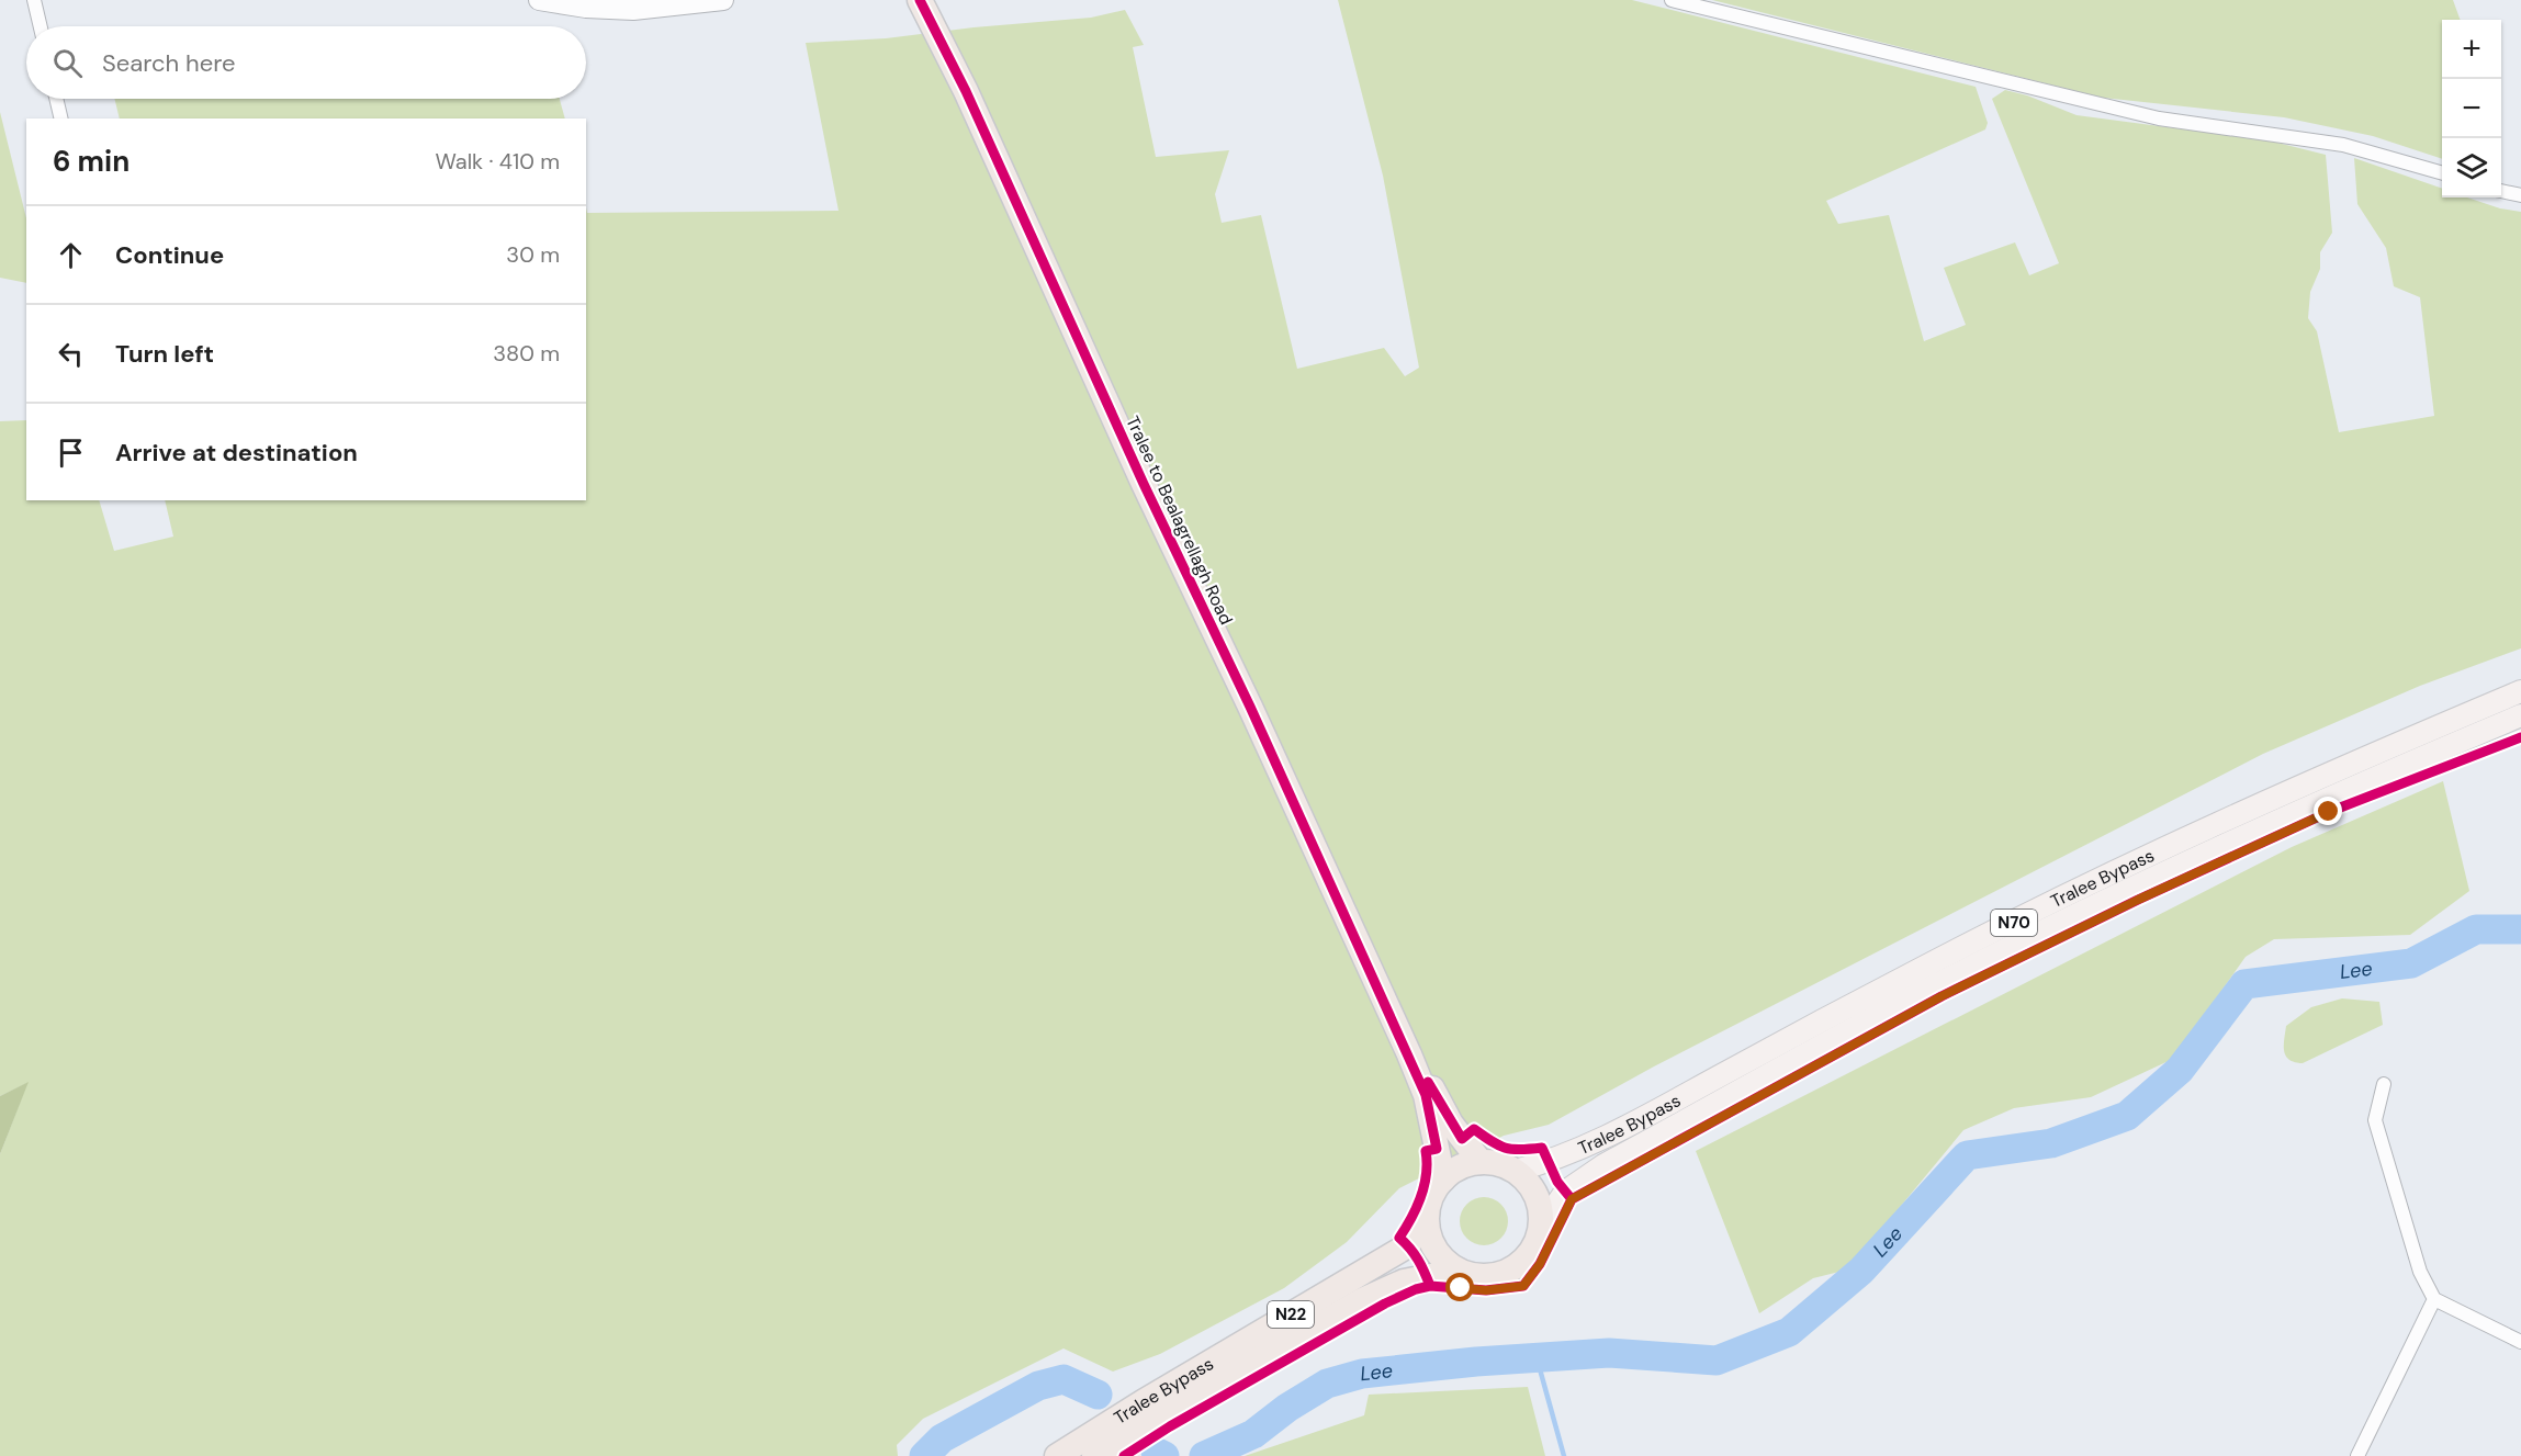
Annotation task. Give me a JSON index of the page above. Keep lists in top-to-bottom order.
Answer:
{
  "streets": {
    "highway": ["Tralee to Bealagrellagh Road", "Tralee Bypass", "N22"],
    "main road": ["N70"]
  },
  "crossings": [
    ["Tralee to Bealagrellagh Road", "Tralee Bypass"],
    ["Tralee to Bealagrellagh Road", "N22"],
    ["Tralee Bypass", "N22"]
  ],
  "water": ["Lee"],
  "page": {
    "map_buttons": ["+", "−"],
    "search": "Search here",
    "heading": ["6 min", "Walk · 410 m"],
    "list": [
      ["Continue", "30 m"],
      ["Turn left", "380 m"],
      "Arrive at destination"
    ]
  }
}
